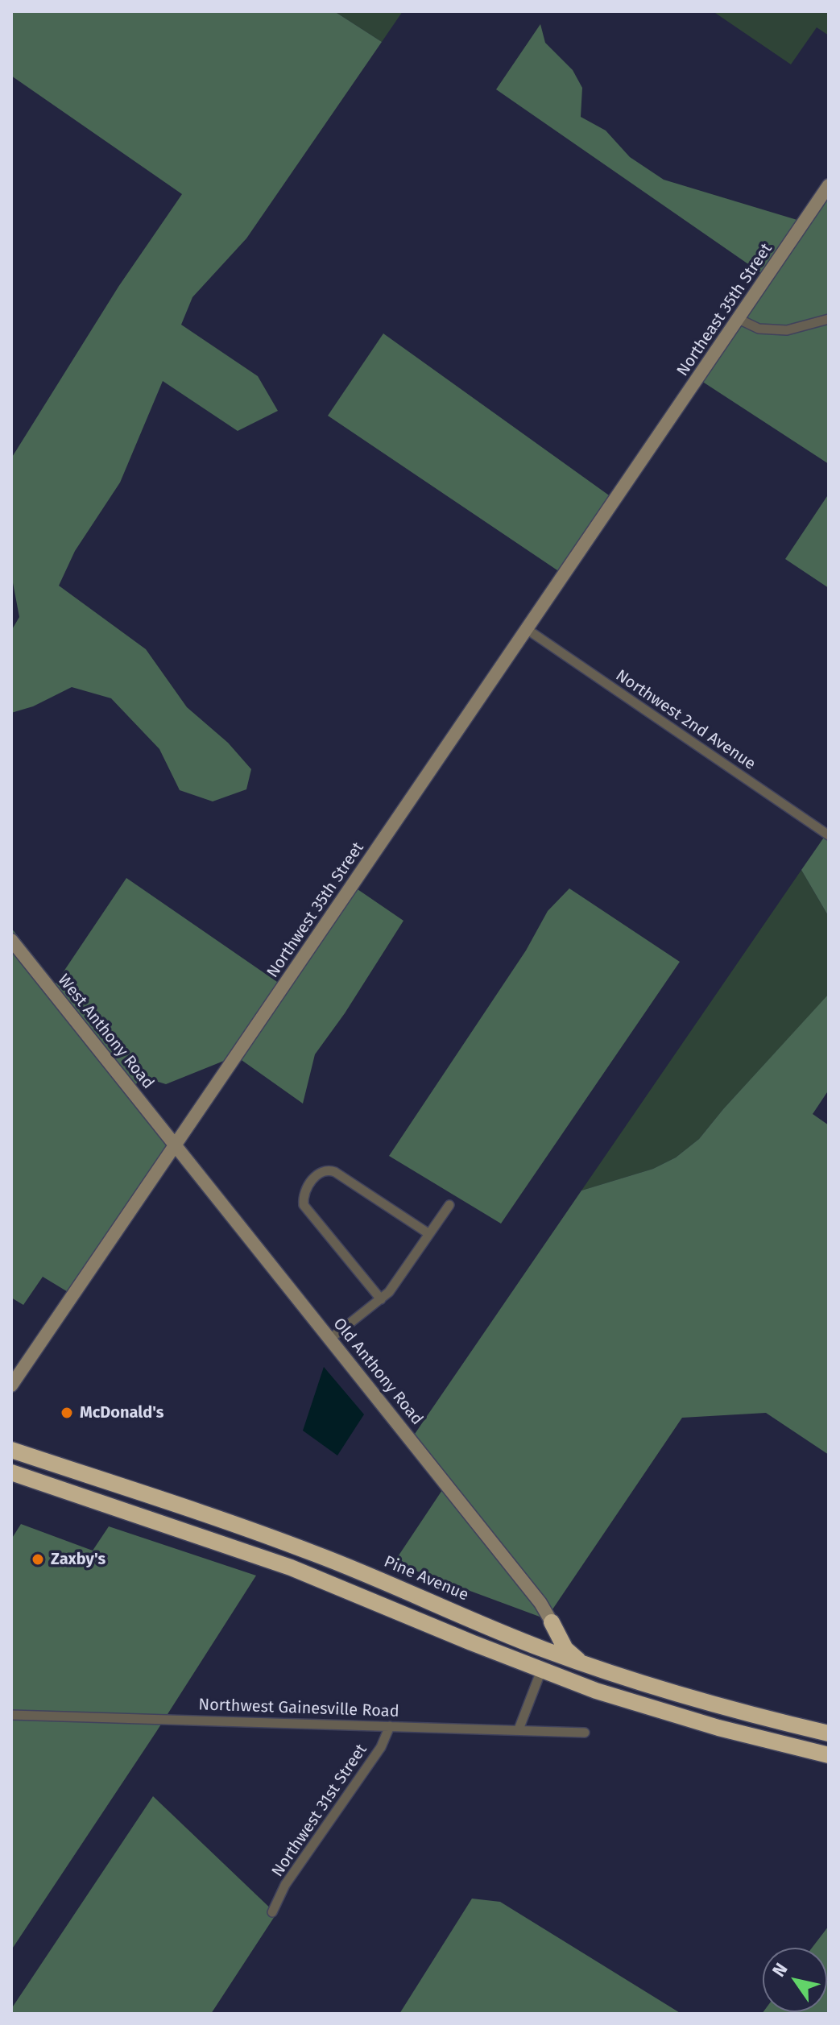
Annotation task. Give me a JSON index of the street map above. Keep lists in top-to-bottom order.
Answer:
{
  "streets": {
    "highway": ["Pine Avenue"],
    "street": [
      "Northeast 35th Street",
      "Northwest 2nd Avenue",
      "Northwest 35th Street",
      "West Anthony Road",
      "Old Anthony Road",
      "Northwest Gainesville Road",
      "Northwest 31st Street"
    ]
  },
  "crossings": [
    ["Northeast 35th Street", "Northwest 35th Street"],
    ["Northwest 2nd Avenue", "Northwest 35th Street"],
    ["Northwest 35th Street", "West Anthony Road"],
    ["Northwest 35th Street", "Old Anthony Road"],
    ["West Anthony Road", "Old Anthony Road"],
    ["Northwest Gainesville Road", "Northwest 31st Street"]
  ],
  "places": ["McDonald's", "Zaxby's"],
  "north": "top left"
}
